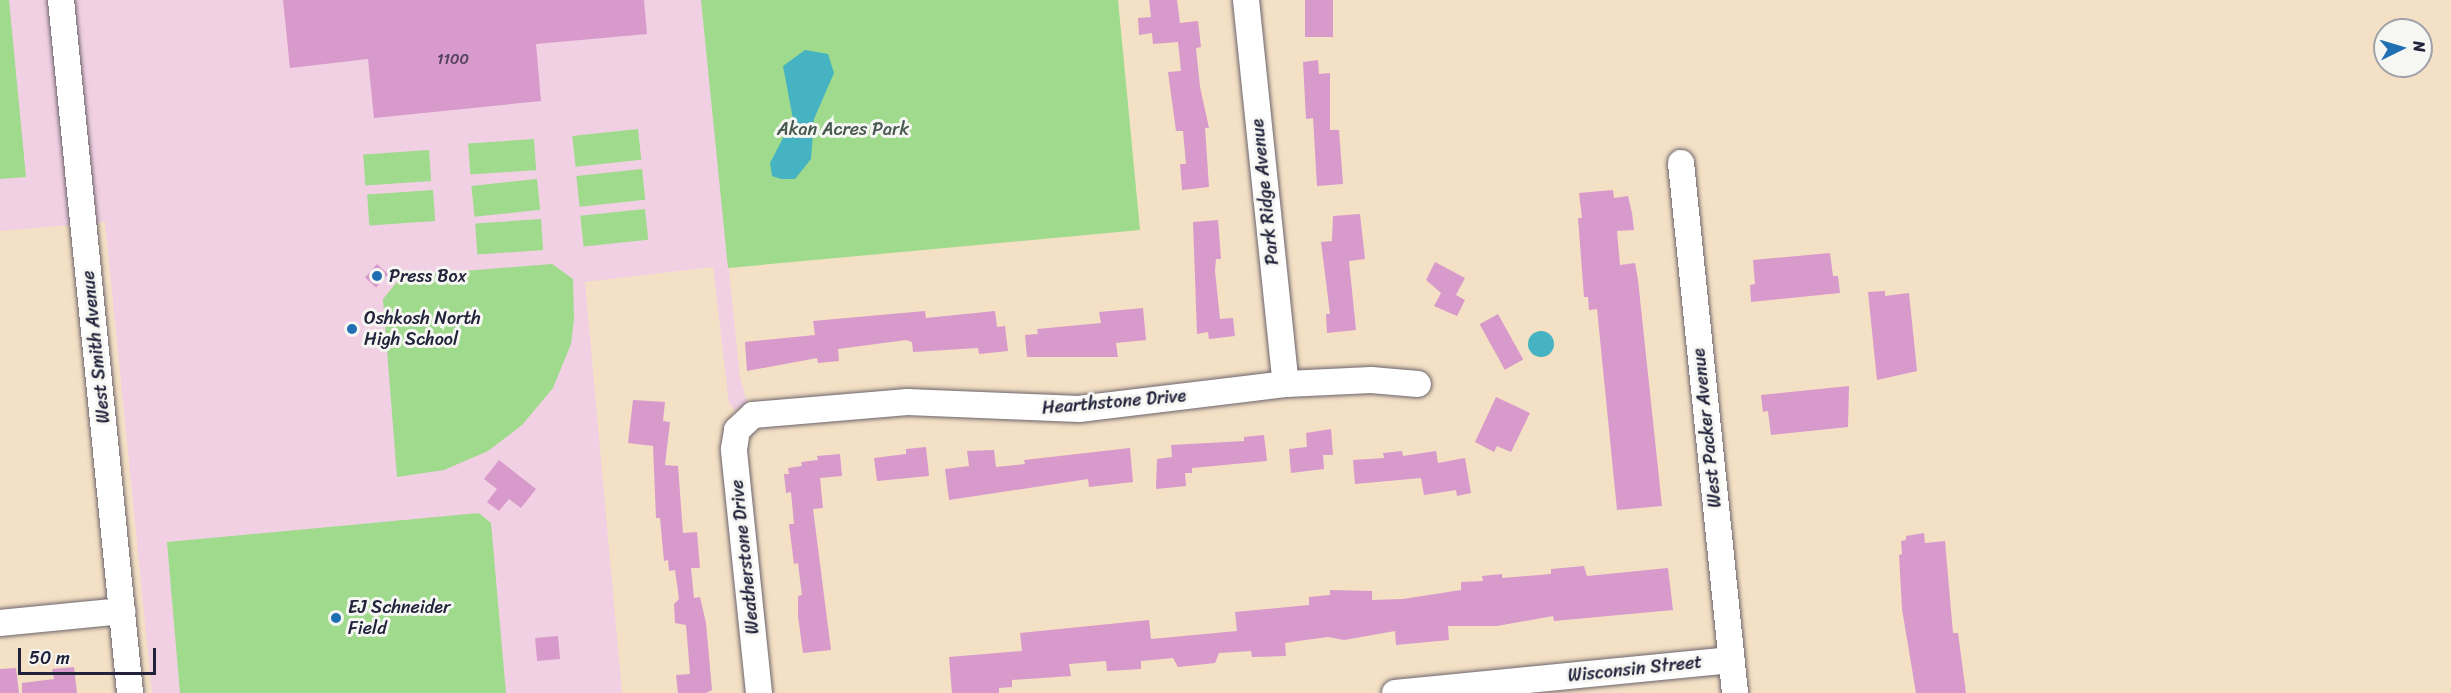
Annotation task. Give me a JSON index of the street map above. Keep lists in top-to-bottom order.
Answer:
{
  "streets": {
    "street": [
      "Park Ridge Avenue",
      "West Smith Avenue",
      "Hearthstone Drive",
      "West Packer Avenue",
      "Weatherstone Drive",
      "Wisconsin Street"
    ]
  },
  "crossings": [
    ["Park Ridge Avenue", "Hearthstone Drive"],
    ["Hearthstone Drive", "Weatherstone Drive"],
    ["West Packer Avenue", "Wisconsin Street"]
  ],
  "parks": ["Akan Acres Park"],
  "places": ["Press Box", "Oshkosh North High School", "EJ Schneider Field"],
  "house_numbers": ["1100"],
  "scale_bar": "50 m",
  "north": "right"
}
